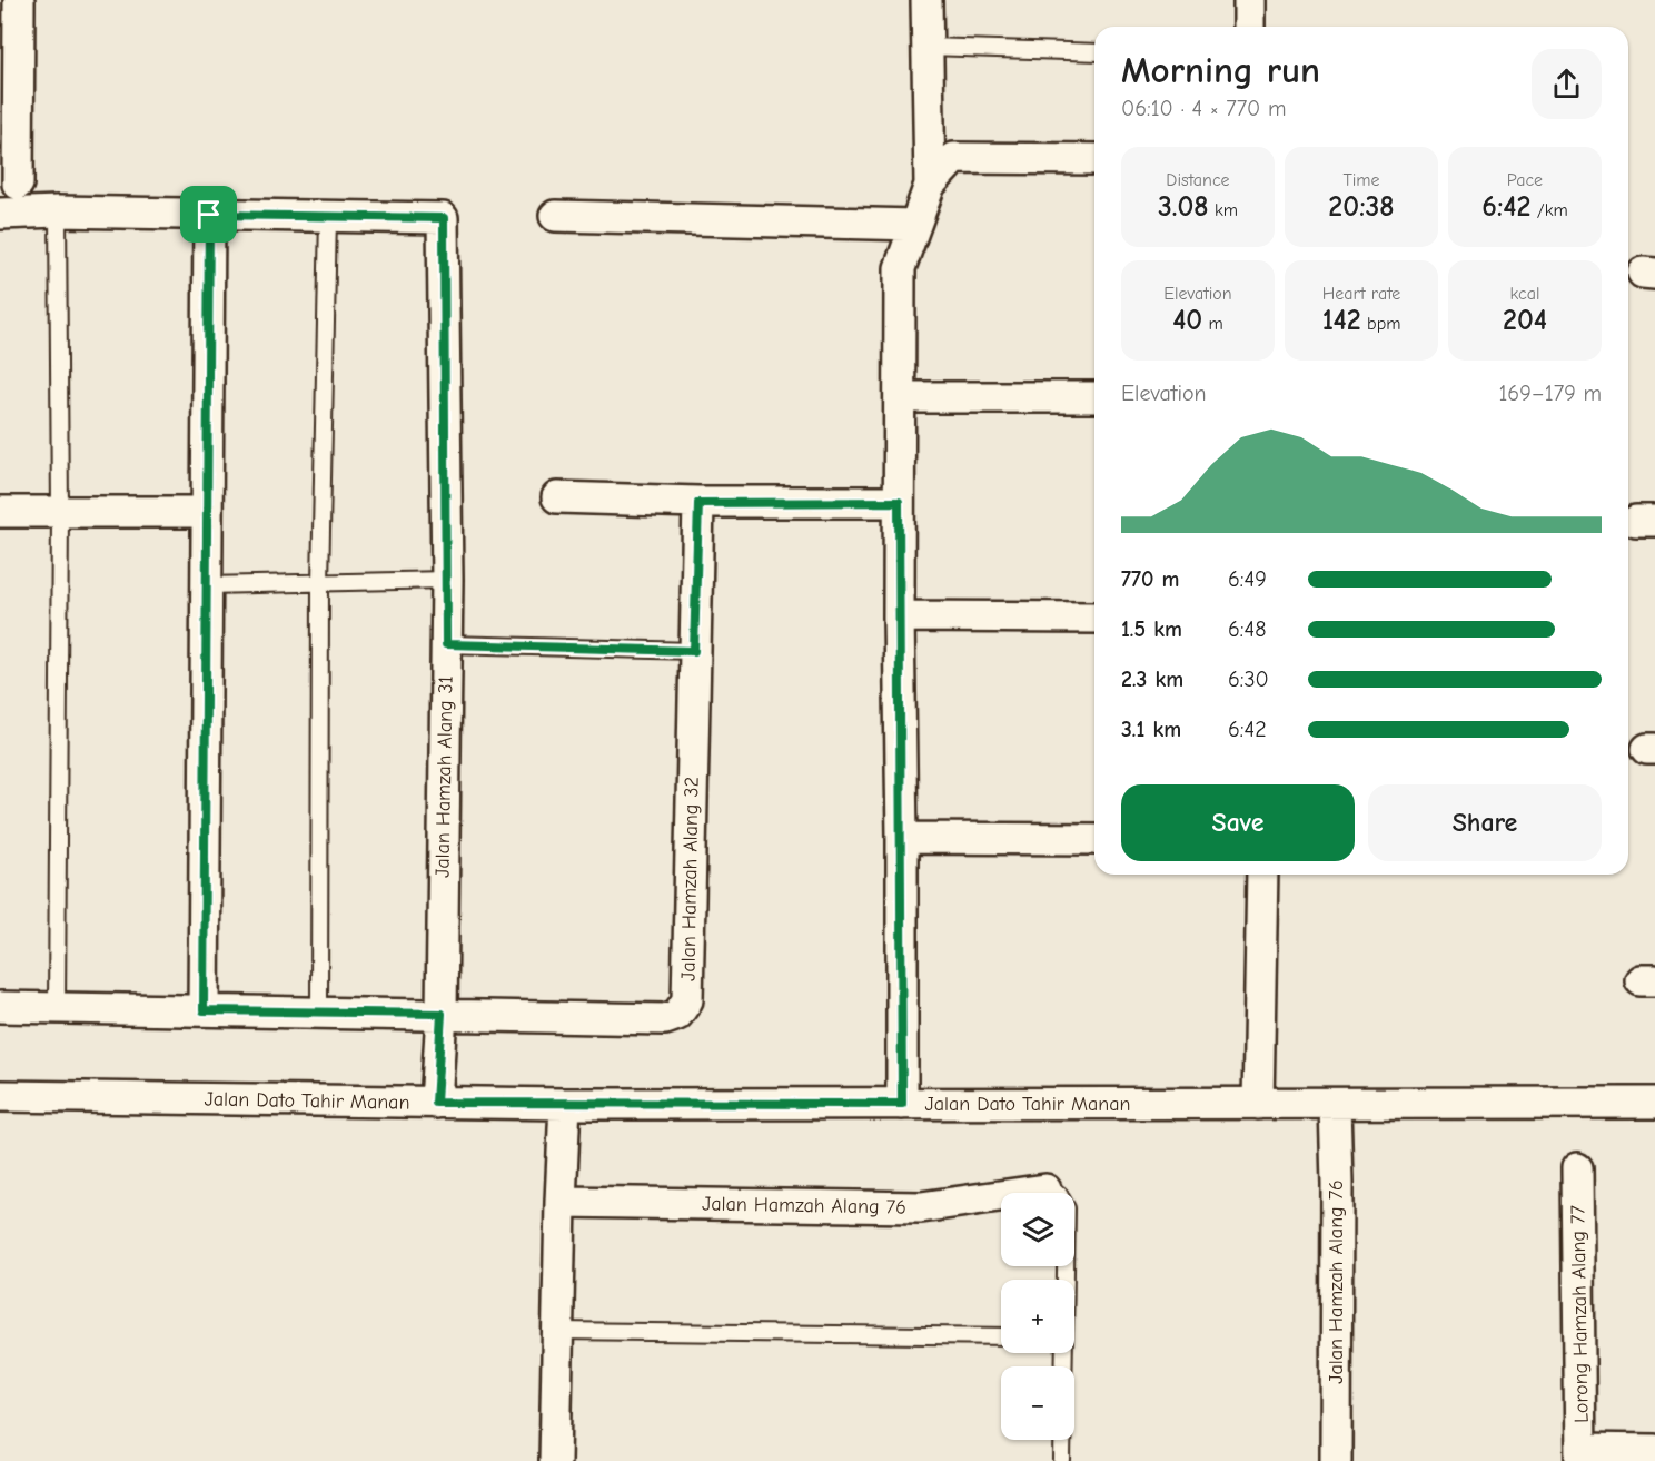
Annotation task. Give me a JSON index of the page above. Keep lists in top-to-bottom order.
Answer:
{
  "streets": {
    "street": [
      "Jalan Hamzah Alang 31",
      "Jalan Hamzah Alang 32",
      "Jalan Dato Tahir Manan",
      "Jalan Hamzah Alang 76",
      "Lorong Hamzah Alang 77"
    ]
  },
  "crossings": [
    ["Jalan Hamzah Alang 31", "Jalan Hamzah Alang 32"],
    ["Jalan Hamzah Alang 31", "Jalan Dato Tahir Manan"],
    ["Jalan Dato Tahir Manan", "Jalan Hamzah Alang 76"]
  ],
  "page": {
    "heading": ["Morning run", "06:10 · 4 × 770 m"],
    "stats": [
      ["Distance", "3.08 km"],
      ["Time", "20:38"],
      ["Pace", "6:42 /km"],
      ["Elevation", "40 m"],
      ["Heart rate", "142 bpm"],
      ["kcal", "204"]
    ],
    "chart": ["Elevation", "169–179 m"],
    "list": [
      {
        "name": "770 m",
        "note": "6:49"
      },
      {
        "name": "1.5 km",
        "note": "6:48"
      },
      {
        "name": "2.3 km",
        "note": "6:30"
      },
      {
        "name": "3.1 km",
        "note": "6:42"
      }
    ],
    "buttons": ["Save", "Share"],
    "map_buttons": ["+", "−"]
  }
}
